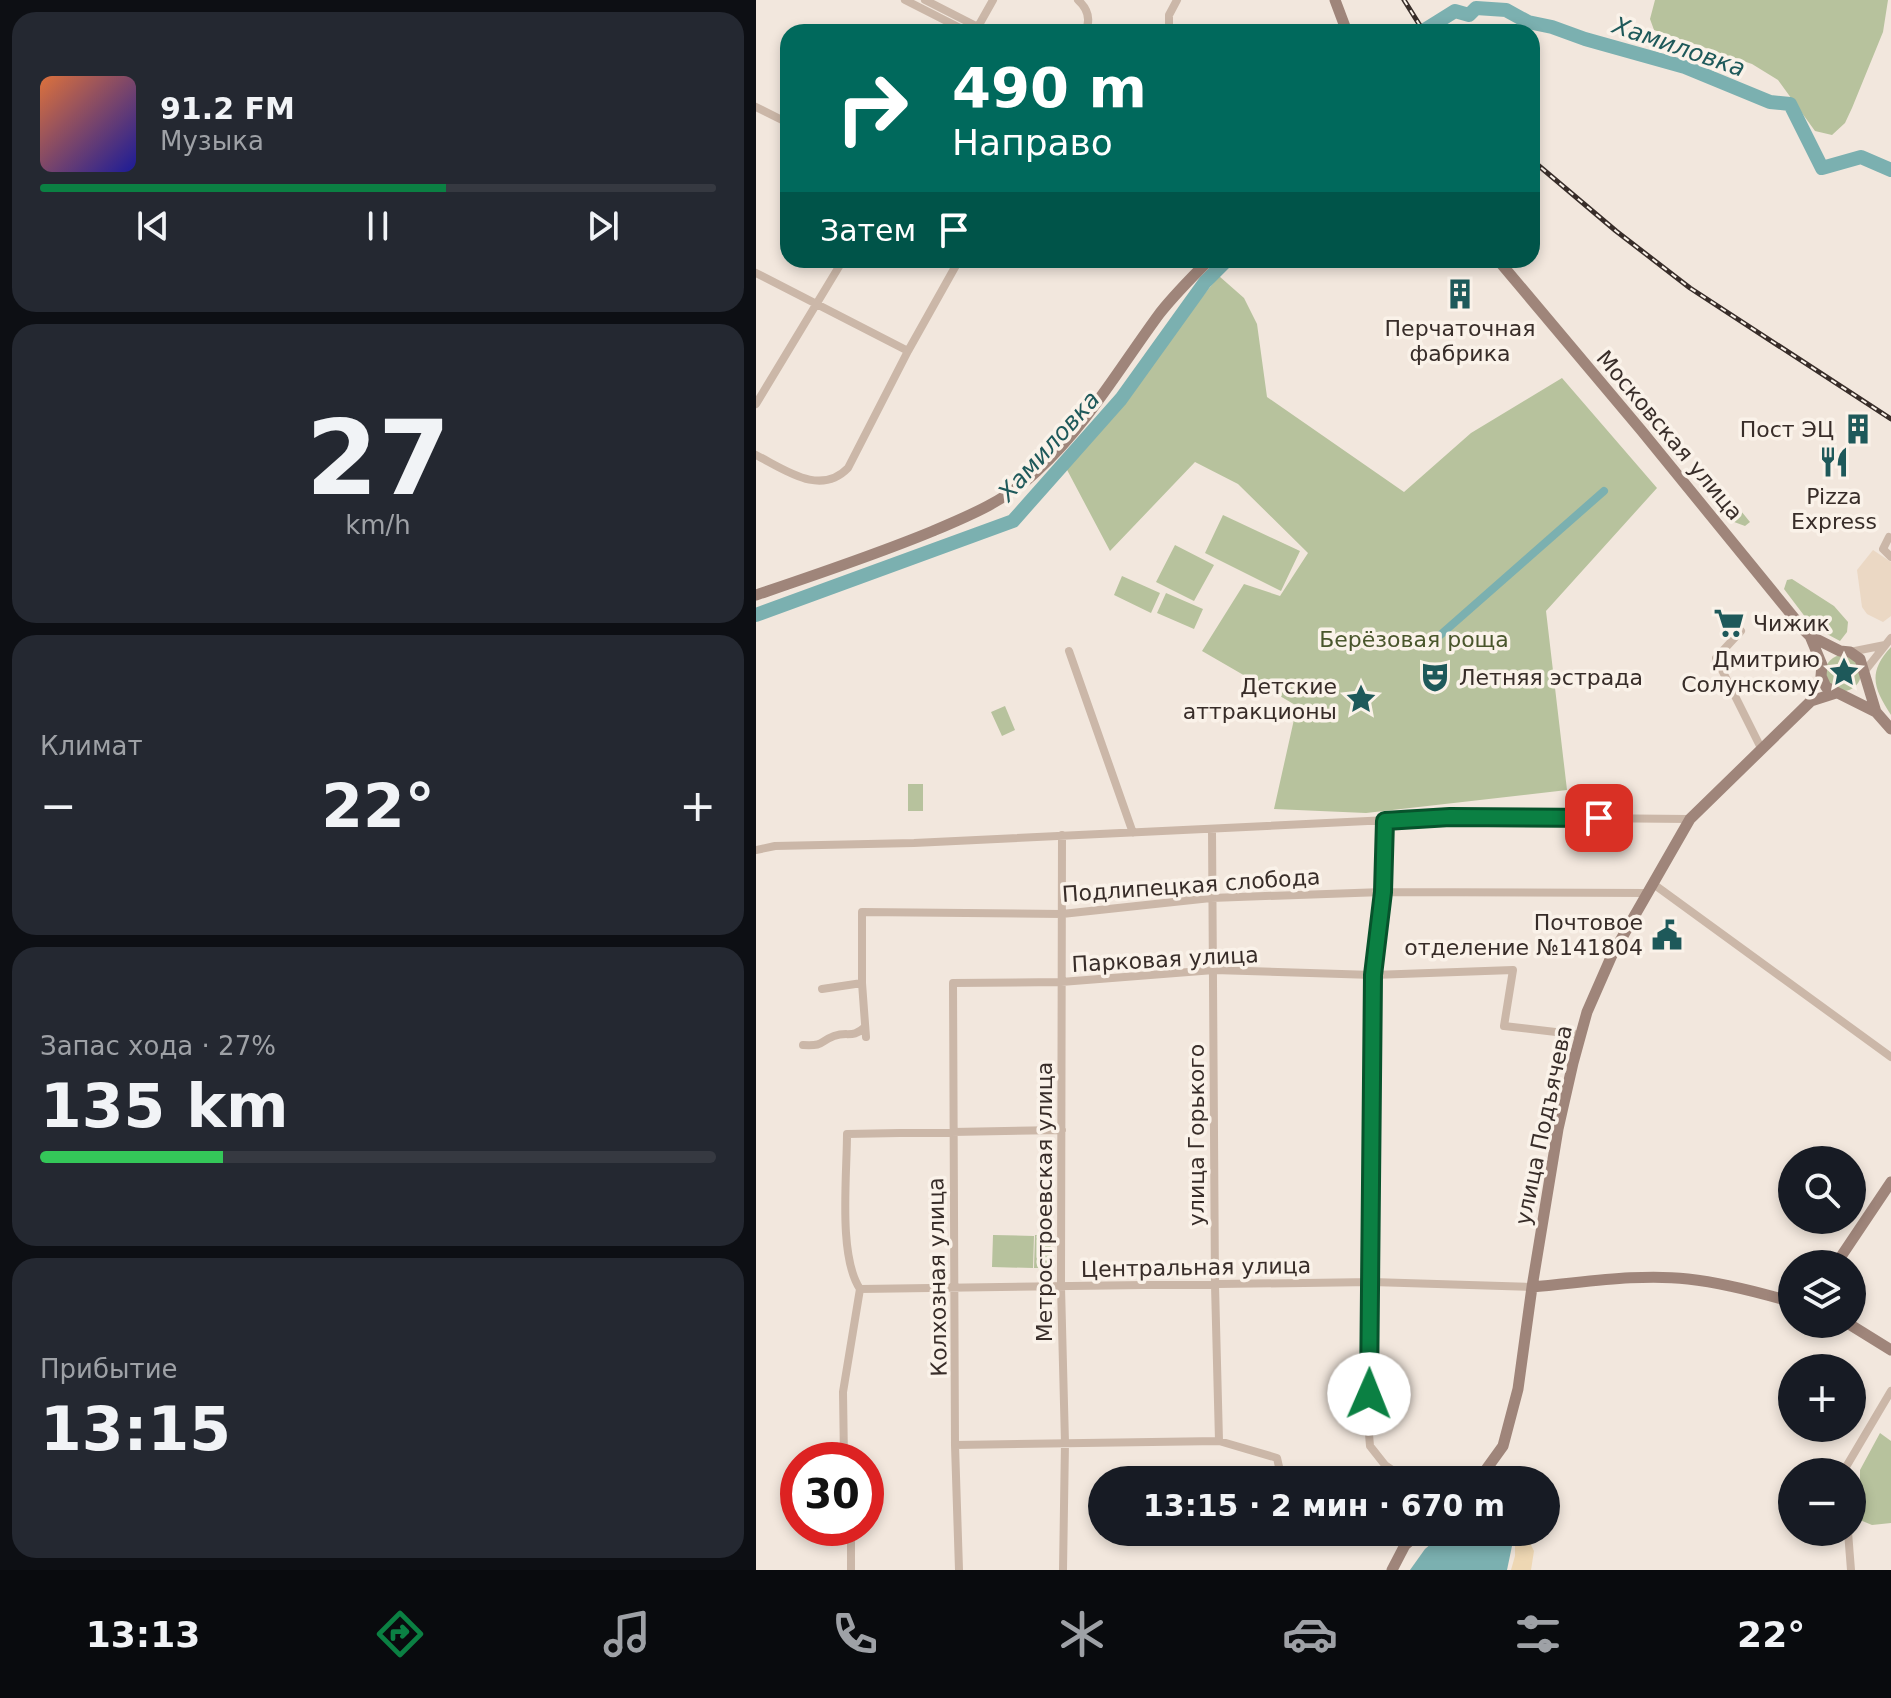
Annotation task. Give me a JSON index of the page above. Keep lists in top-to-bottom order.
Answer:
{
  "streets": {
    "main road": ["Московская улица", "улица Подъячева"],
    "street": [
      "Подлипецкая слобода",
      "Парковая улица",
      "улица Горького",
      "Метростроевская улица",
      "Центральная улица",
      "Колхозная улица"
    ]
  },
  "crossings": [
    ["Московская улица", "улица Подъячева"],
    ["Подлипецкая слобода", "улица Подъячева"],
    ["Подлипецкая слобода", "улица Горького"],
    ["Подлипецкая слобода", "Метростроевская улица"],
    ["Парковая улица", "улица Подъячева"],
    ["Парковая улица", "улица Горького"],
    ["Парковая улица", "Метростроевская улица"],
    ["Парковая улица", "Колхозная улица"],
    ["улица Подъячева", "Центральная улица"],
    ["улица Горького", "Центральная улица"],
    ["Метростроевская улица", "Центральная улица"],
    ["Центральная улица", "Колхозная улица"]
  ],
  "water": ["Хамиловка"],
  "parks": ["Берёзовая роща"],
  "places": {
    "building": ["Перчаточная фабрика", "Пост ЭЦ"],
    "restaurant": ["Pizza Express"],
    "supermarket": ["Чижик"],
    "place": ["Дмитрию Солунскому", "Детские аттракционы"],
    "theatre": ["Летняя эстрада"],
    "public building": ["Почтовое отделение №141804"]
  },
  "page": {
    "turn": ["490 m", "Направо"],
    "song": ["91.2 FM", "Музыка"],
    "then": "Затем",
    "tile": [
      ["27", "km/h"],
      "Климат",
      ["Запас хода · 27%", "135 km"],
      ["Прибытие", "13:15"]
    ],
    "heat": ["−", "22°", "+"],
    "map_buttons": ["+", "−"],
    "limit": "30",
    "trip": "13:15 · 2 мин · 670 m",
    "tabs": ["13:13", "22°"]
  }
}
